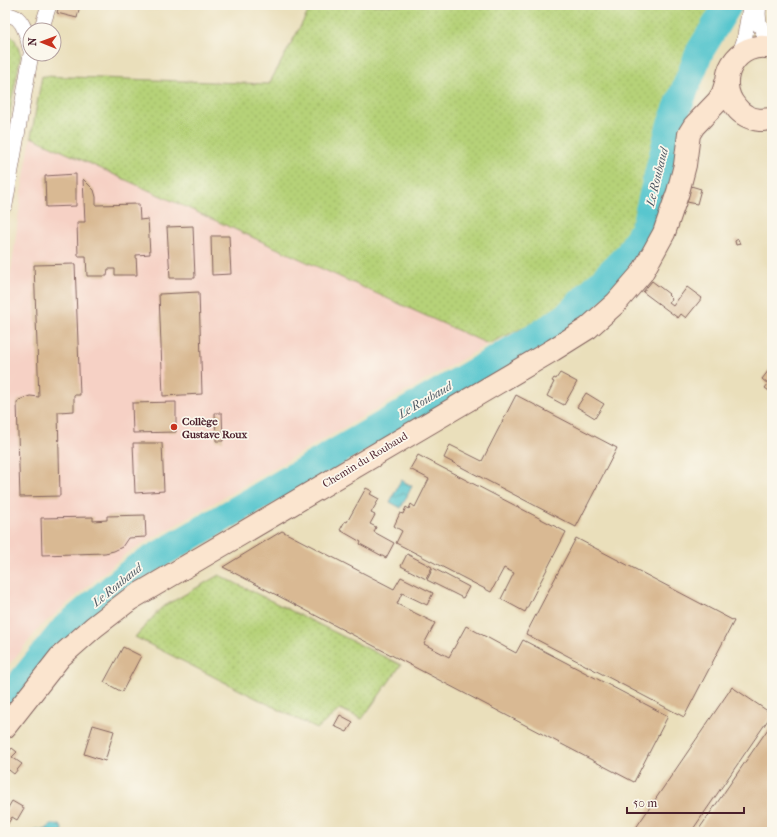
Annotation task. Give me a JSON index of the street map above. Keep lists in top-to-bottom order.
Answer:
{
  "streets": {
    "street": ["Chemin du Roubaud"]
  },
  "water": ["Le Roubaud"],
  "places": ["Collège Gustave Roux"],
  "scale_bar": "50 m",
  "north": "left"
}
